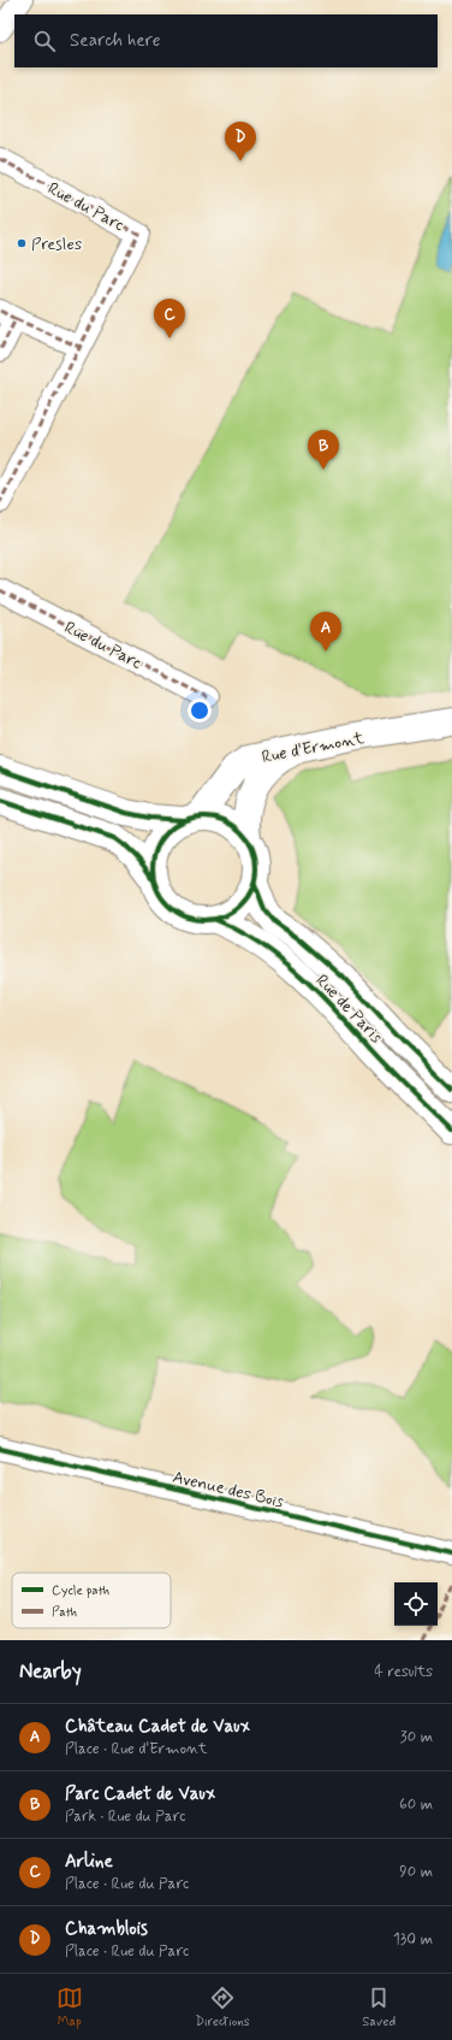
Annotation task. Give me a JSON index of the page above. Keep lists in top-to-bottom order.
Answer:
{
  "streets": {
    "main road": ["Rue d'Ermont", "Rue de Paris"],
    "street": ["Rue du Parc", "Avenue des Bois"]
  },
  "crossings": [
    ["Rue d'Ermont", "Rue de Paris"]
  ],
  "places": ["Presles"],
  "legend": ["Cycle path", "Path"],
  "page": {
    "search": "Search here",
    "pins": [
      "D",
      "C",
      "B",
      "A"
    ],
    "heading": ["Nearby", "4 results"],
    "list": [
      {
        "mark": "A",
        "name": "Château Cadet de Vaux",
        "note": "Place · Rue d'Ermont",
        "value": "30 m"
      },
      {
        "mark": "B",
        "name": "Parc Cadet de Vaux",
        "note": "Park · Rue du Parc",
        "value": "60 m"
      },
      {
        "mark": "C",
        "name": "Arline",
        "note": "Place · Rue du Parc",
        "value": "90 m"
      },
      {
        "mark": "D",
        "name": "Chamblois",
        "note": "Place · Rue du Parc",
        "value": "130 m"
      }
    ],
    "nav": ["Map", "Directions", "Saved"]
  }
}
